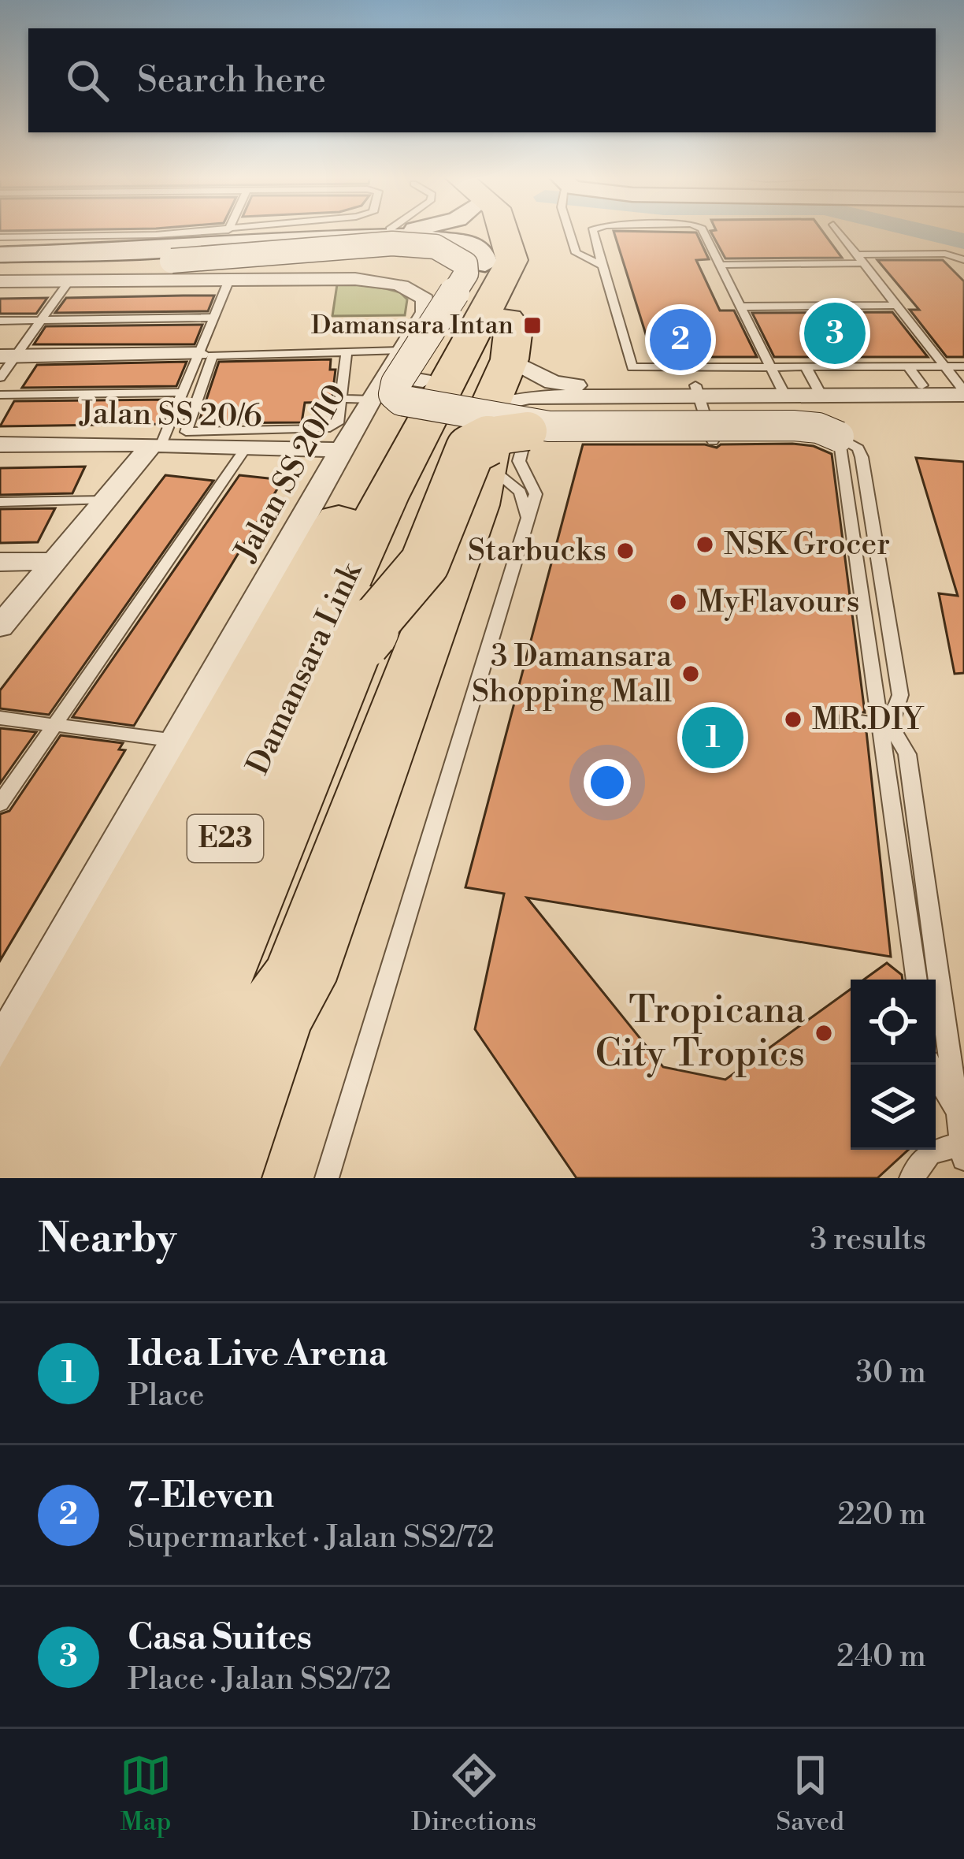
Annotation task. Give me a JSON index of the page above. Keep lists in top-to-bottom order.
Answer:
{
  "streets": {
    "highway": ["Damansara Link", "E23"],
    "street": ["Jalan SS 20/6", "Jalan SS 20/10"]
  },
  "crossings": [
    ["Jalan SS 20/6", "Jalan SS 20/10"]
  ],
  "places": {
    "transit": ["Damansara Intan"],
    "other": [
      "NSK Grocer",
      "Starbucks",
      "MyFlavours",
      "3 Damansara Shopping Mall",
      "MR.DIY",
      "Tropicana City Tropics"
    ]
  },
  "page": {
    "search": "Search here",
    "pins": ["3", "2", "1"],
    "heading": ["Nearby", "3 results"],
    "list": [
      {
        "mark": "1",
        "name": "Idea Live Arena",
        "note": "Place",
        "value": "30 m"
      },
      {
        "mark": "2",
        "name": "7-Eleven",
        "note": "Supermarket · Jalan SS2/72",
        "value": "220 m"
      },
      {
        "mark": "3",
        "name": "Casa Suites",
        "note": "Place · Jalan SS2/72",
        "value": "240 m"
      }
    ],
    "nav": ["Map", "Directions", "Saved"]
  }
}
